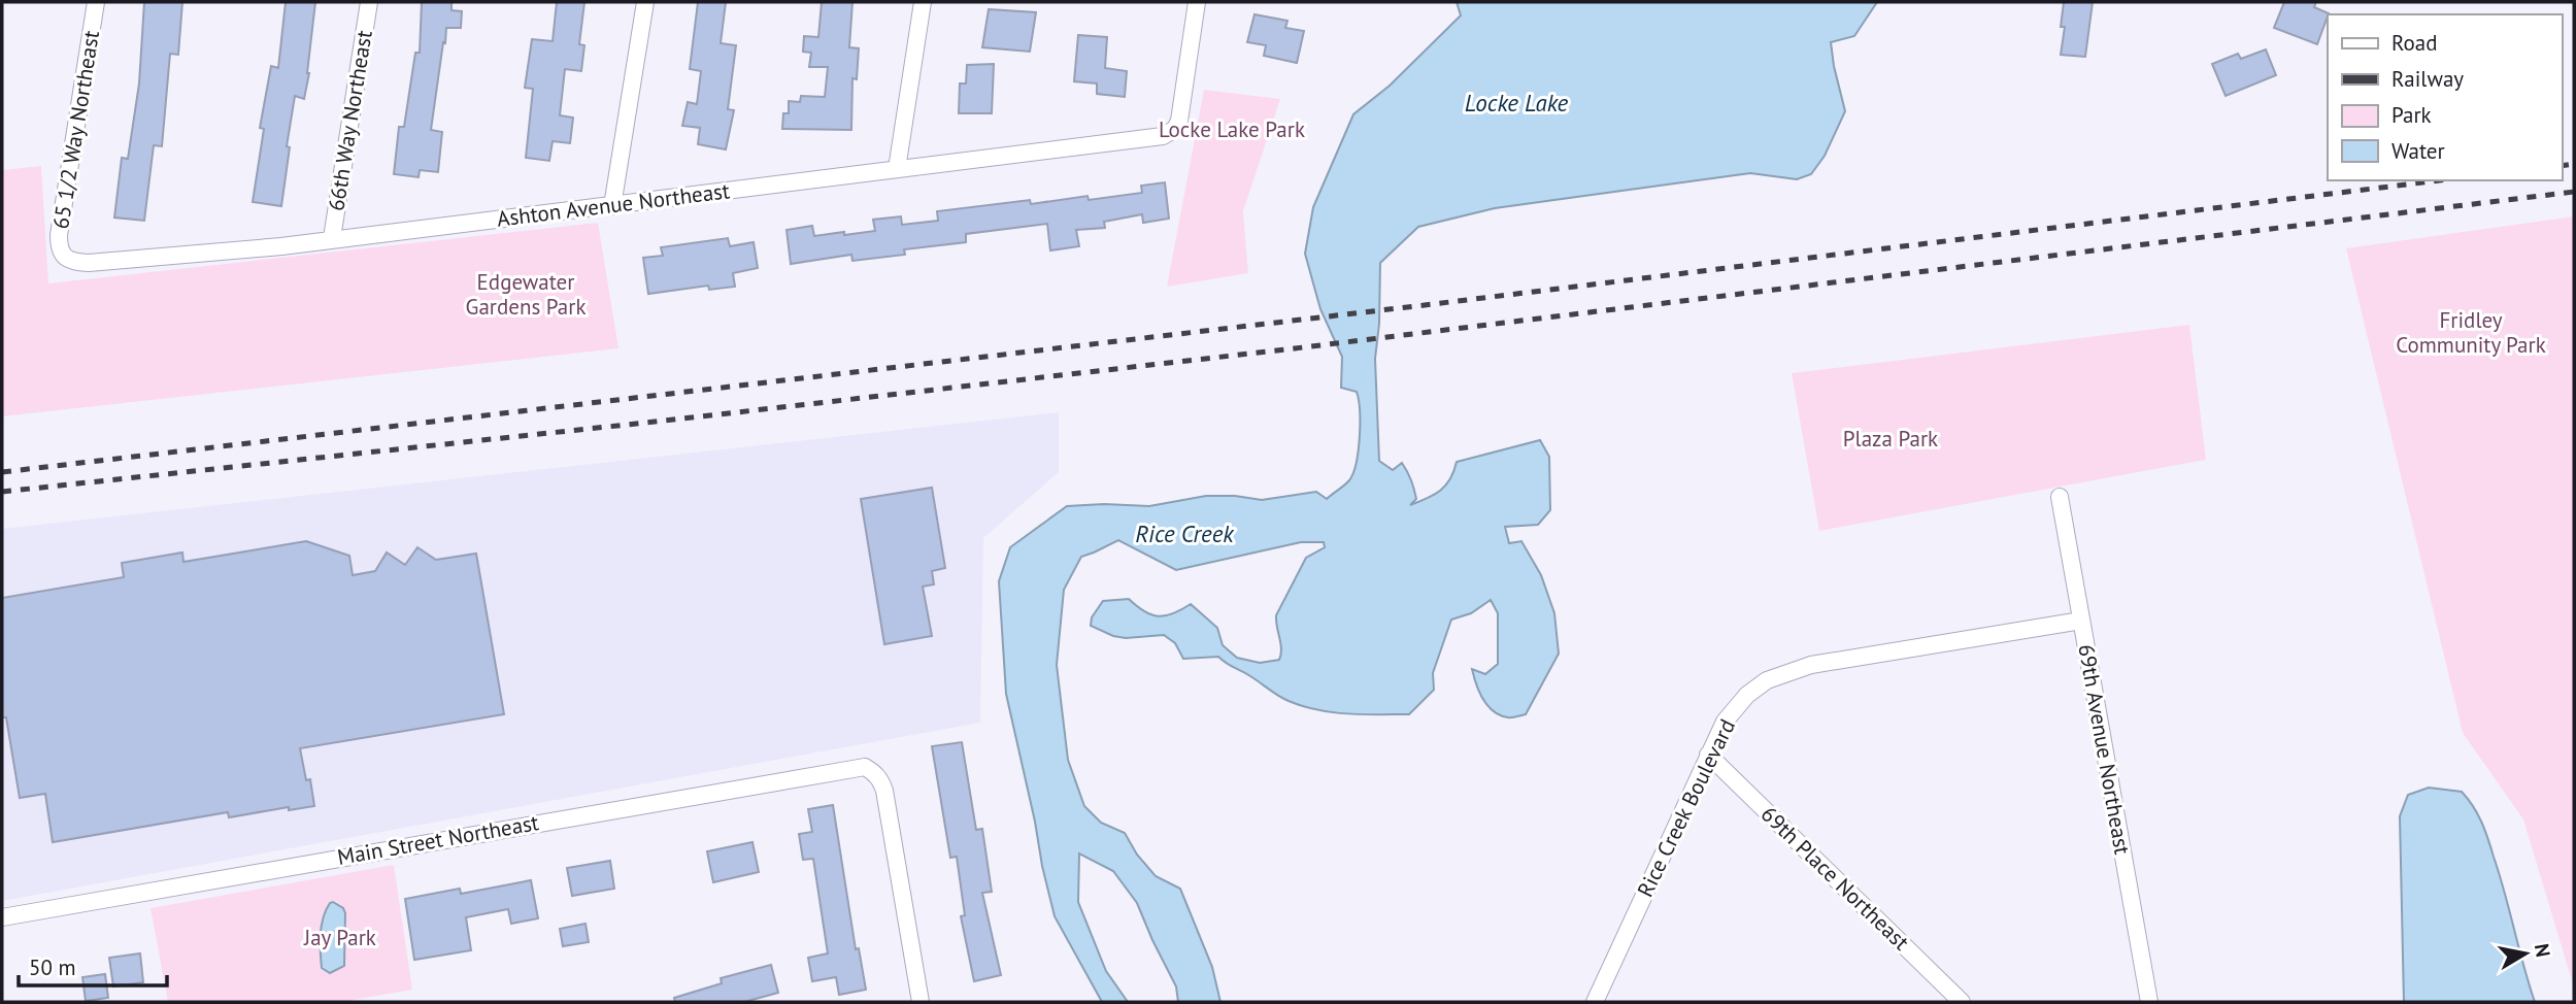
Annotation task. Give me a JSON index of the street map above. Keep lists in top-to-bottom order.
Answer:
{
  "streets": {
    "street": [
      "66th Way Northeast",
      "65 1/2 Way Northeast",
      "Ashton Avenue Northeast",
      "69th Avenue Northeast",
      "Rice Creek Boulevard",
      "Main Street Northeast",
      "69th Place Northeast"
    ]
  },
  "crossings": [
    ["66th Way Northeast", "Ashton Avenue Northeast"],
    ["65 1/2 Way Northeast", "Ashton Avenue Northeast"],
    ["69th Avenue Northeast", "Rice Creek Boulevard"],
    ["Rice Creek Boulevard", "69th Place Northeast"]
  ],
  "water": ["Locke Lake", "Rice Creek"],
  "parks": [
    "Locke Lake Park",
    "Edgewater Gardens Park",
    "Fridley Community Park",
    "Plaza Park",
    "Jay Park"
  ],
  "legend": [
    "Road",
    "Railway",
    "Park",
    "Water"
  ],
  "scale_bar": "50 m",
  "north": "right"
}
